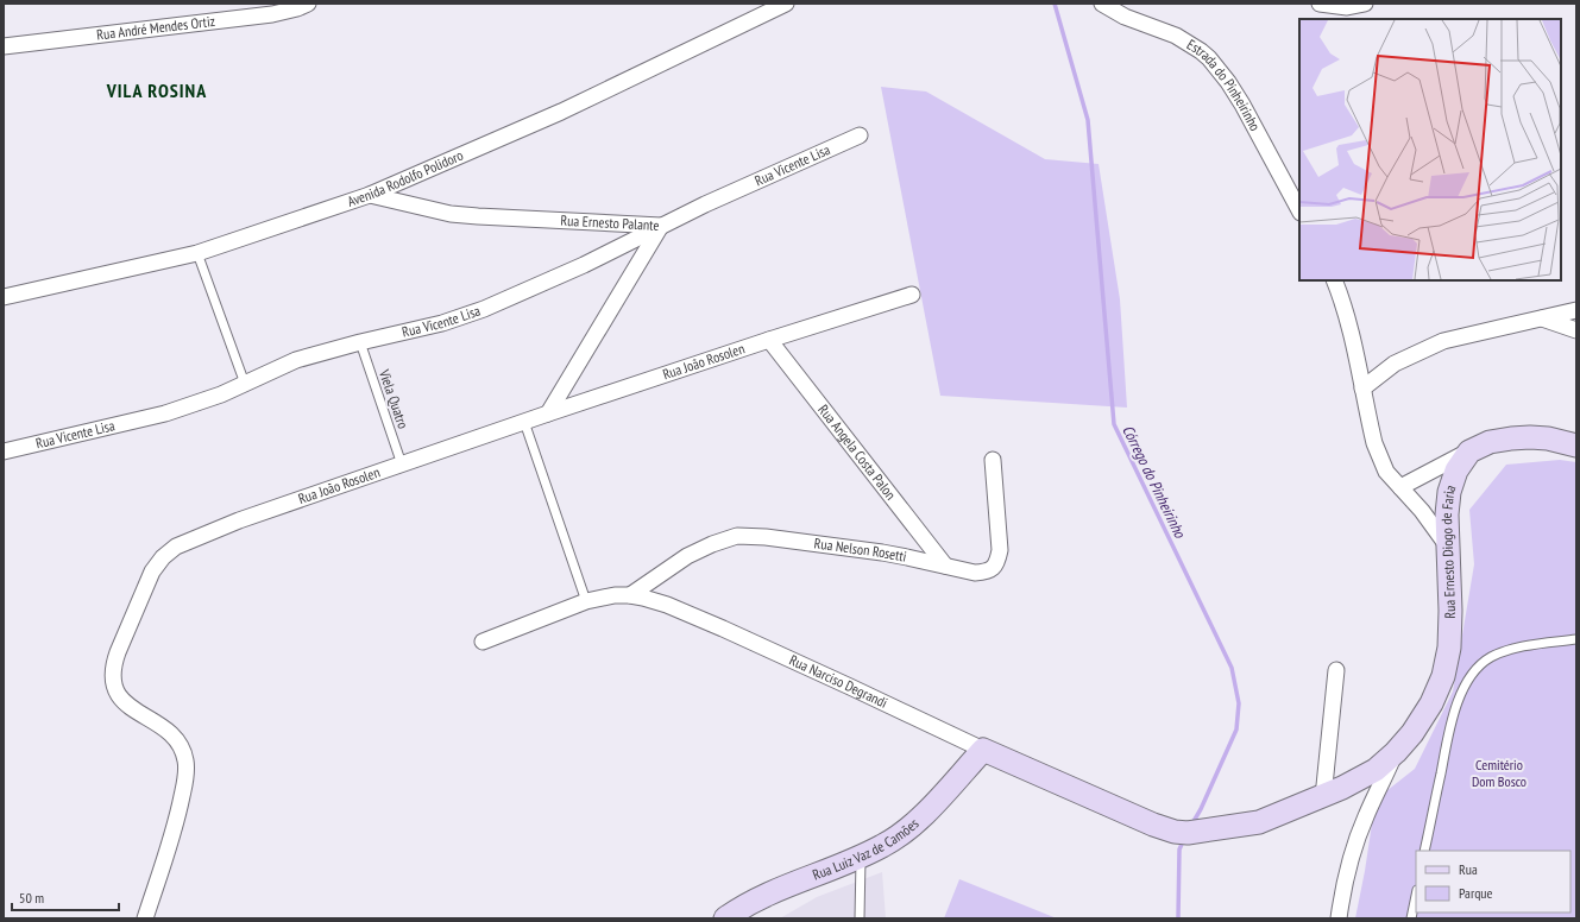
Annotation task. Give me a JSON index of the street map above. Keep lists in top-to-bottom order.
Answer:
{
  "streets": {
    "main road": ["Rua Ernesto Diogo de Faria", "Rua Narciso Degrandi", "Rua Luiz Vaz de Camões"],
    "street": [
      "Rua André Mendes Ortiz",
      "Estrada do Pinheirinho",
      "Rua Vicente Lisa",
      "Avenida Rodolfo Polidoro",
      "Rua Ernesto Palante",
      "Rua João Rosolen",
      "Rua Angela Costa Palon",
      "Rua Nelson Rosetti"
    ],
    "lane": ["Viela Quatro"]
  },
  "crossings": [
    ["Rua Vicente Lisa", "Rua Ernesto Palante"],
    ["Rua Vicente Lisa", "Viela Quatro"],
    ["Avenida Rodolfo Polidoro", "Rua Ernesto Palante"],
    ["Rua Ernesto Palante", "Rua João Rosolen"],
    ["Rua João Rosolen", "Viela Quatro"],
    ["Rua João Rosolen", "Rua Angela Costa Palon"],
    ["Rua Angela Costa Palon", "Rua Nelson Rosetti"],
    ["Rua Nelson Rosetti", "Rua Narciso Degrandi"],
    ["Rua Ernesto Diogo de Faria", "Rua Narciso Degrandi"],
    ["Rua Narciso Degrandi", "Rua Luiz Vaz de Camões"]
  ],
  "districts": ["VILA ROSINA"],
  "water": ["Córrego do Pinheirinho"],
  "parks": ["Cemitério Dom Bosco"],
  "legend": ["Rua", "Parque"],
  "scale_bar": "50 m"
}
